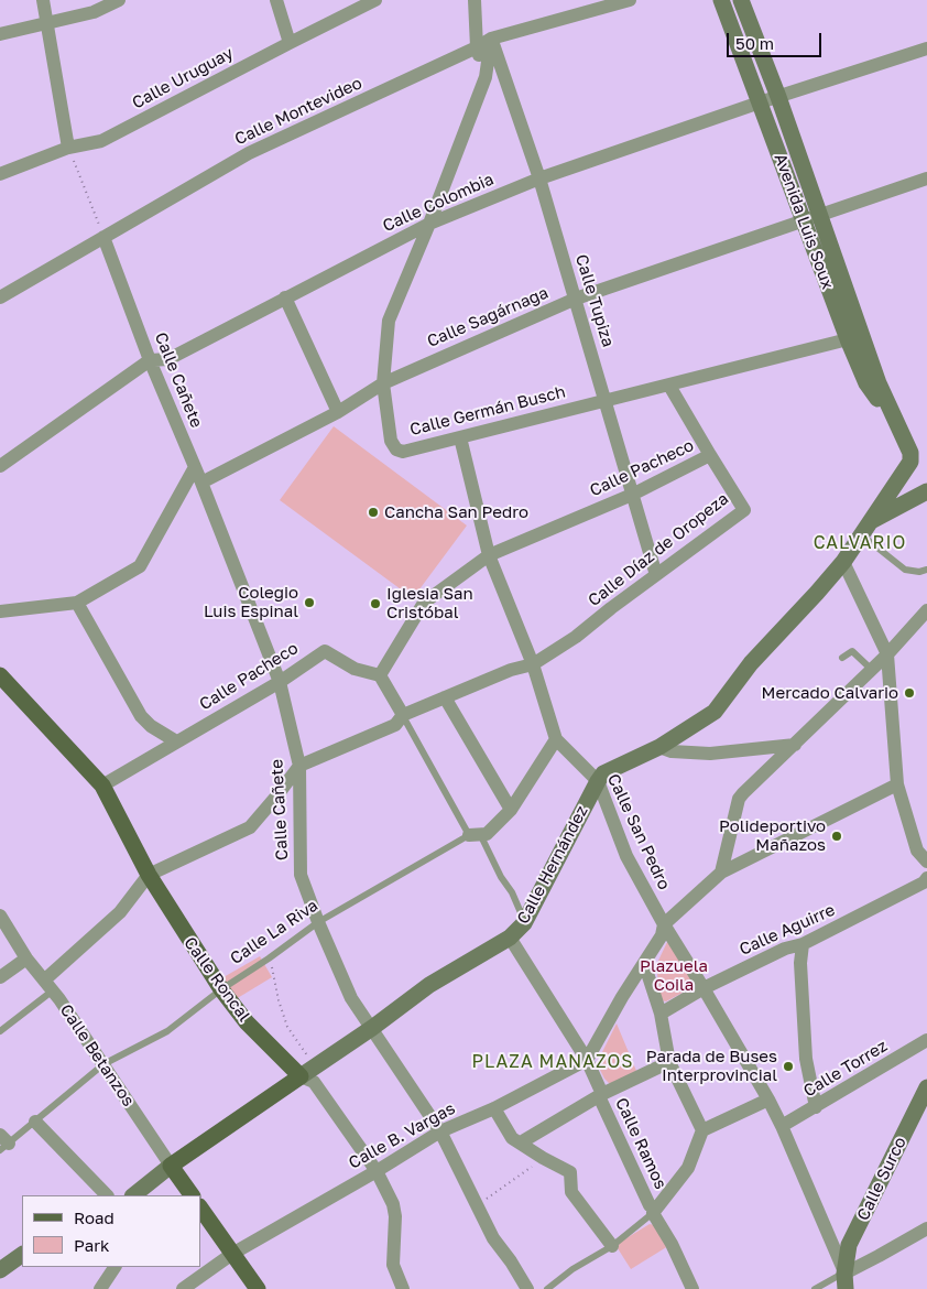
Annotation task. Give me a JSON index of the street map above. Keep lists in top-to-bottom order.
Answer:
{
  "streets": {
    "main road": [
      "Avenida Luis Soux",
      "Calle Hernández",
      "Calle Roncal",
      "Calle Betanzos",
      "Calle Surco"
    ],
    "street": [
      "Calle Uruguay",
      "Calle Montevideo",
      "Calle Colombia",
      "Calle Tupiza",
      "Calle Sagárnaga",
      "Calle Cañete",
      "Calle Germán Busch",
      "Calle Pacheco",
      "Calle Díaz de Oropeza",
      "Calle San Pedro",
      "Calle Aguirre",
      "Calle La Riva",
      "Calle Torrez",
      "Calle B. Vargas",
      "Calle Ramos"
    ]
  },
  "crossings": [
    ["Calle Montevideo", "Calle Tupiza"],
    ["Calle Montevideo", "Calle Cañete"],
    ["Calle Montevideo", "Calle Germán Busch"],
    ["Calle Colombia", "Avenida Luis Soux"],
    ["Calle Colombia", "Calle Tupiza"],
    ["Calle Colombia", "Calle Cañete"],
    ["Calle Colombia", "Calle Germán Busch"],
    ["Avenida Luis Soux", "Calle Sagárnaga"],
    ["Avenida Luis Soux", "Calle Germán Busch"],
    ["Avenida Luis Soux", "Calle Hernández"],
    ["Calle Tupiza", "Calle Sagárnaga"],
    ["Calle Tupiza", "Calle Germán Busch"],
    ["Calle Tupiza", "Calle Pacheco"],
    ["Calle Tupiza", "Calle Díaz de Oropeza"],
    ["Calle Sagárnaga", "Calle Cañete"],
    ["Calle Sagárnaga", "Calle Germán Busch"],
    ["Calle Cañete", "Calle Pacheco"],
    ["Calle Cañete", "Calle Díaz de Oropeza"],
    ["Calle Cañete", "Calle Hernández"],
    ["Calle Cañete", "Calle La Riva"],
    ["Calle Cañete", "Calle B. Vargas"],
    ["Calle Germán Busch", "Calle Díaz de Oropeza"],
    ["Calle Germán Busch", "Calle San Pedro"],
    ["Calle Pacheco", "Calle Díaz de Oropeza"],
    ["Calle Pacheco", "Calle San Pedro"],
    ["Calle Pacheco", "Calle Roncal"],
    ["Calle Díaz de Oropeza", "Calle San Pedro"],
    ["Calle San Pedro", "Calle Hernández"],
    ["Calle San Pedro", "Calle Aguirre"],
    ["Calle San Pedro", "Calle La Riva"],
    ["Calle San Pedro", "Calle Torrez"],
    ["Calle San Pedro", "Calle Surco"],
    ["Calle Hernández", "Calle Roncal"],
    ["Calle Hernández", "Calle Betanzos"],
    ["Calle Hernández", "Calle Ramos"],
    ["Calle La Riva", "Calle Roncal"],
    ["Calle La Riva", "Calle Betanzos"],
    ["Calle Roncal", "Calle B. Vargas"],
    ["Calle B. Vargas", "Calle Ramos"]
  ],
  "districts": ["CALVARIO", "PLAZA MANAZOS"],
  "parks": ["Plazuela Coila"],
  "places": [
    "Cancha San Pedro",
    "Colegio Luis Espinal",
    "Iglesia San Cristóbal",
    "Mercado Calvario",
    "Polideportivo Mañazos",
    "Parada de Buses Interprovincial"
  ],
  "legend": ["Road", "Park"],
  "scale_bar": "50 m"
}
